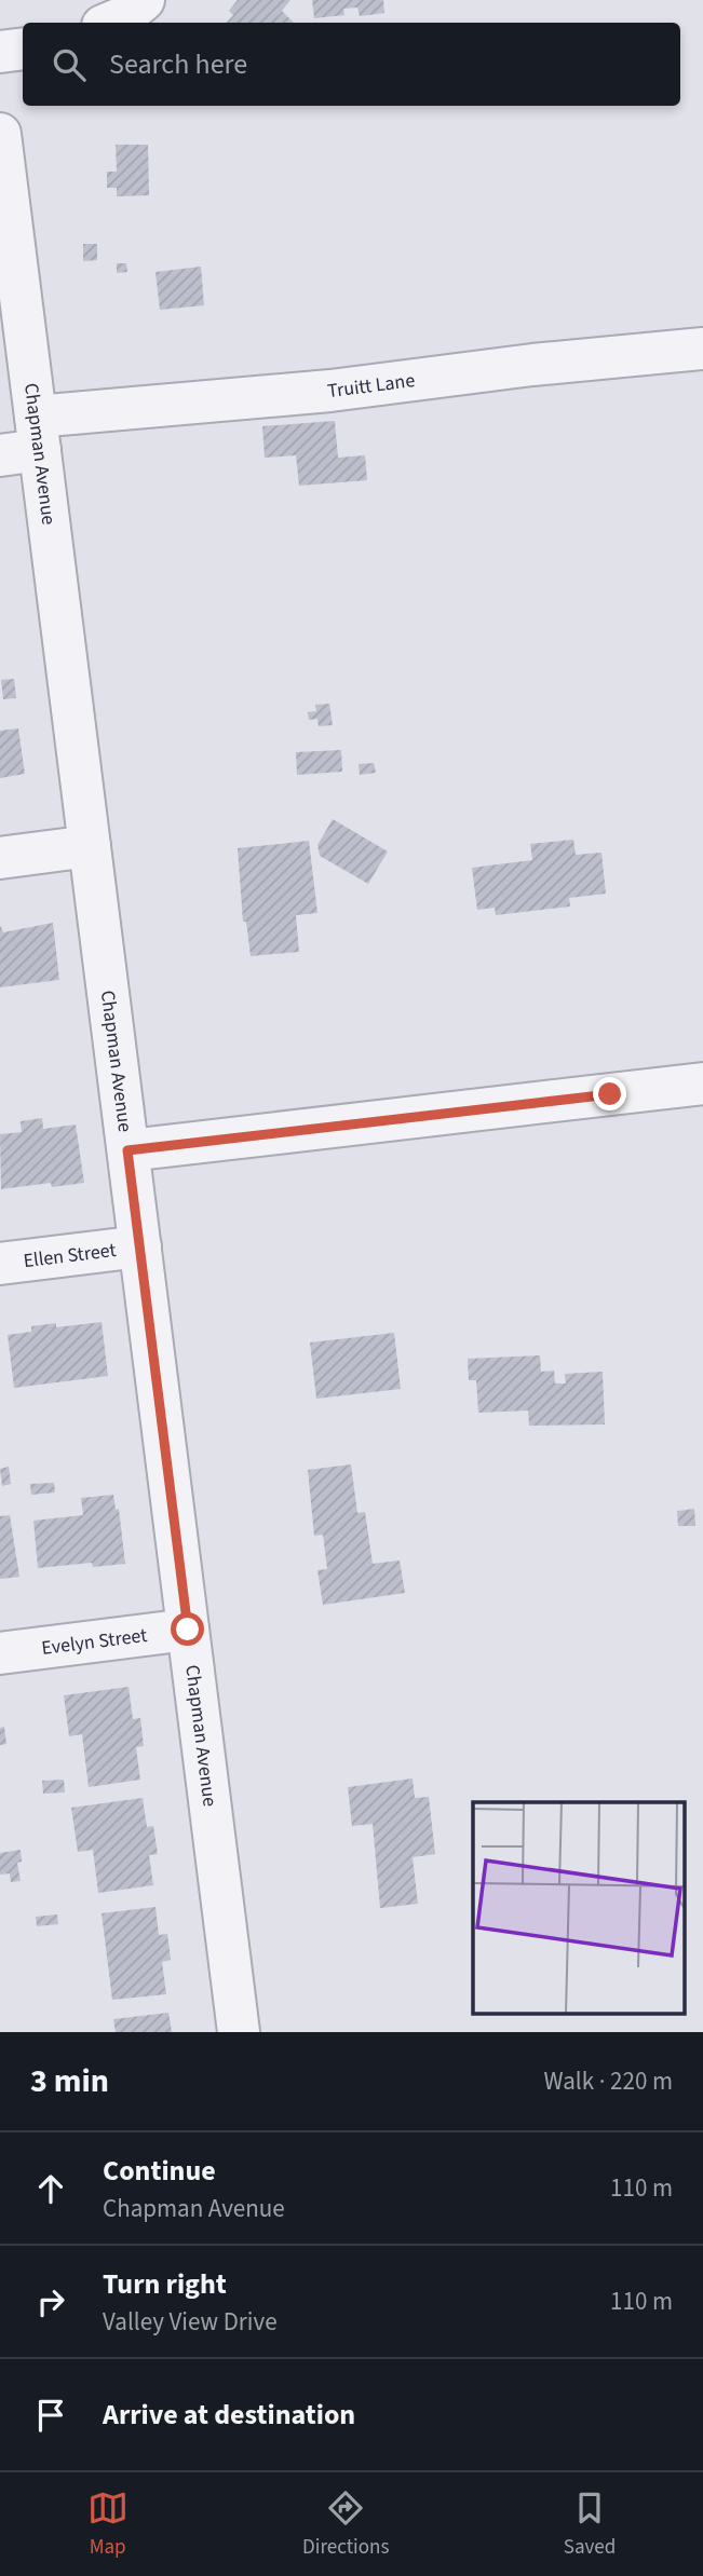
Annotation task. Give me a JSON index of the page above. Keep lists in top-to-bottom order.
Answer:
{
  "streets": {
    "street": [
      "Truitt Lane",
      "Chapman Avenue",
      "Ellen Street",
      "Evelyn Street"
    ]
  },
  "crossings": [
    ["Truitt Lane", "Chapman Avenue"],
    ["Chapman Avenue", "Ellen Street"],
    ["Chapman Avenue", "Evelyn Street"]
  ],
  "page": {
    "search": "Search here",
    "heading": ["3 min", "Walk · 220 m"],
    "list": [
      ["Continue", "Chapman Avenue", "110 m"],
      ["Turn right", "Valley View Drive", "110 m"],
      "Arrive at destination"
    ],
    "nav": ["Map", "Directions", "Saved"]
  }
}
